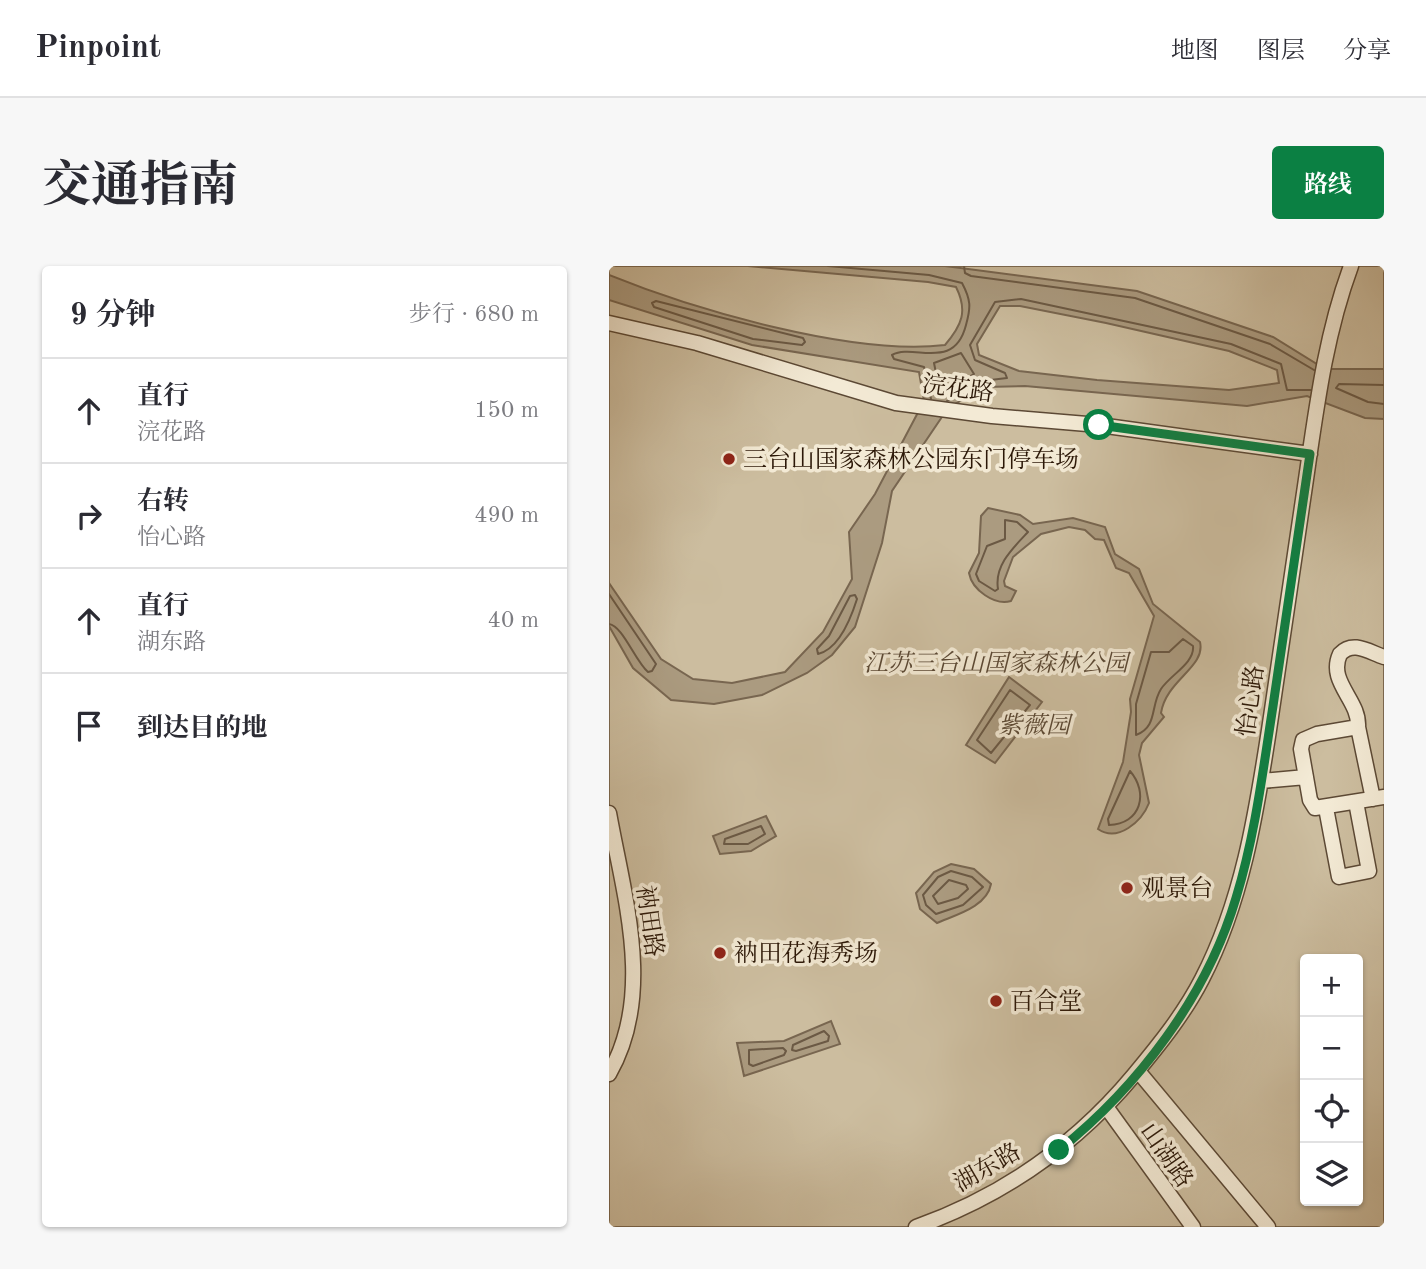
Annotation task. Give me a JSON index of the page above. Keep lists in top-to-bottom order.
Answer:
{
  "streets": {
    "street": [
      "浣花路",
      "怡心路",
      "衲田路",
      "山湖路",
      "湖东路"
    ]
  },
  "crossings": [
    ["浣花路", "怡心路"],
    ["怡心路", "山湖路"],
    ["怡心路", "湖东路"],
    ["山湖路", "湖东路"]
  ],
  "parks": ["江苏三台山国家森林公园", "紫薇园"],
  "places": [
    "三台山国家森林公园东门停车场",
    "观景台",
    "衲田花海秀场",
    "百合堂"
  ],
  "page": {
    "header": "Pinpoint",
    "nav": ["地图", "图层", "分享"],
    "title": "交通指南",
    "buttons": "路线",
    "heading": ["9 分钟", "步行 · 680 m"],
    "list": [
      ["直行", "浣花路", "150 m"],
      ["右转", "怡心路", "490 m"],
      ["直行", "湖东路", "40 m"],
      "到达目的地"
    ],
    "map_buttons": ["+", "−"]
  }
}
